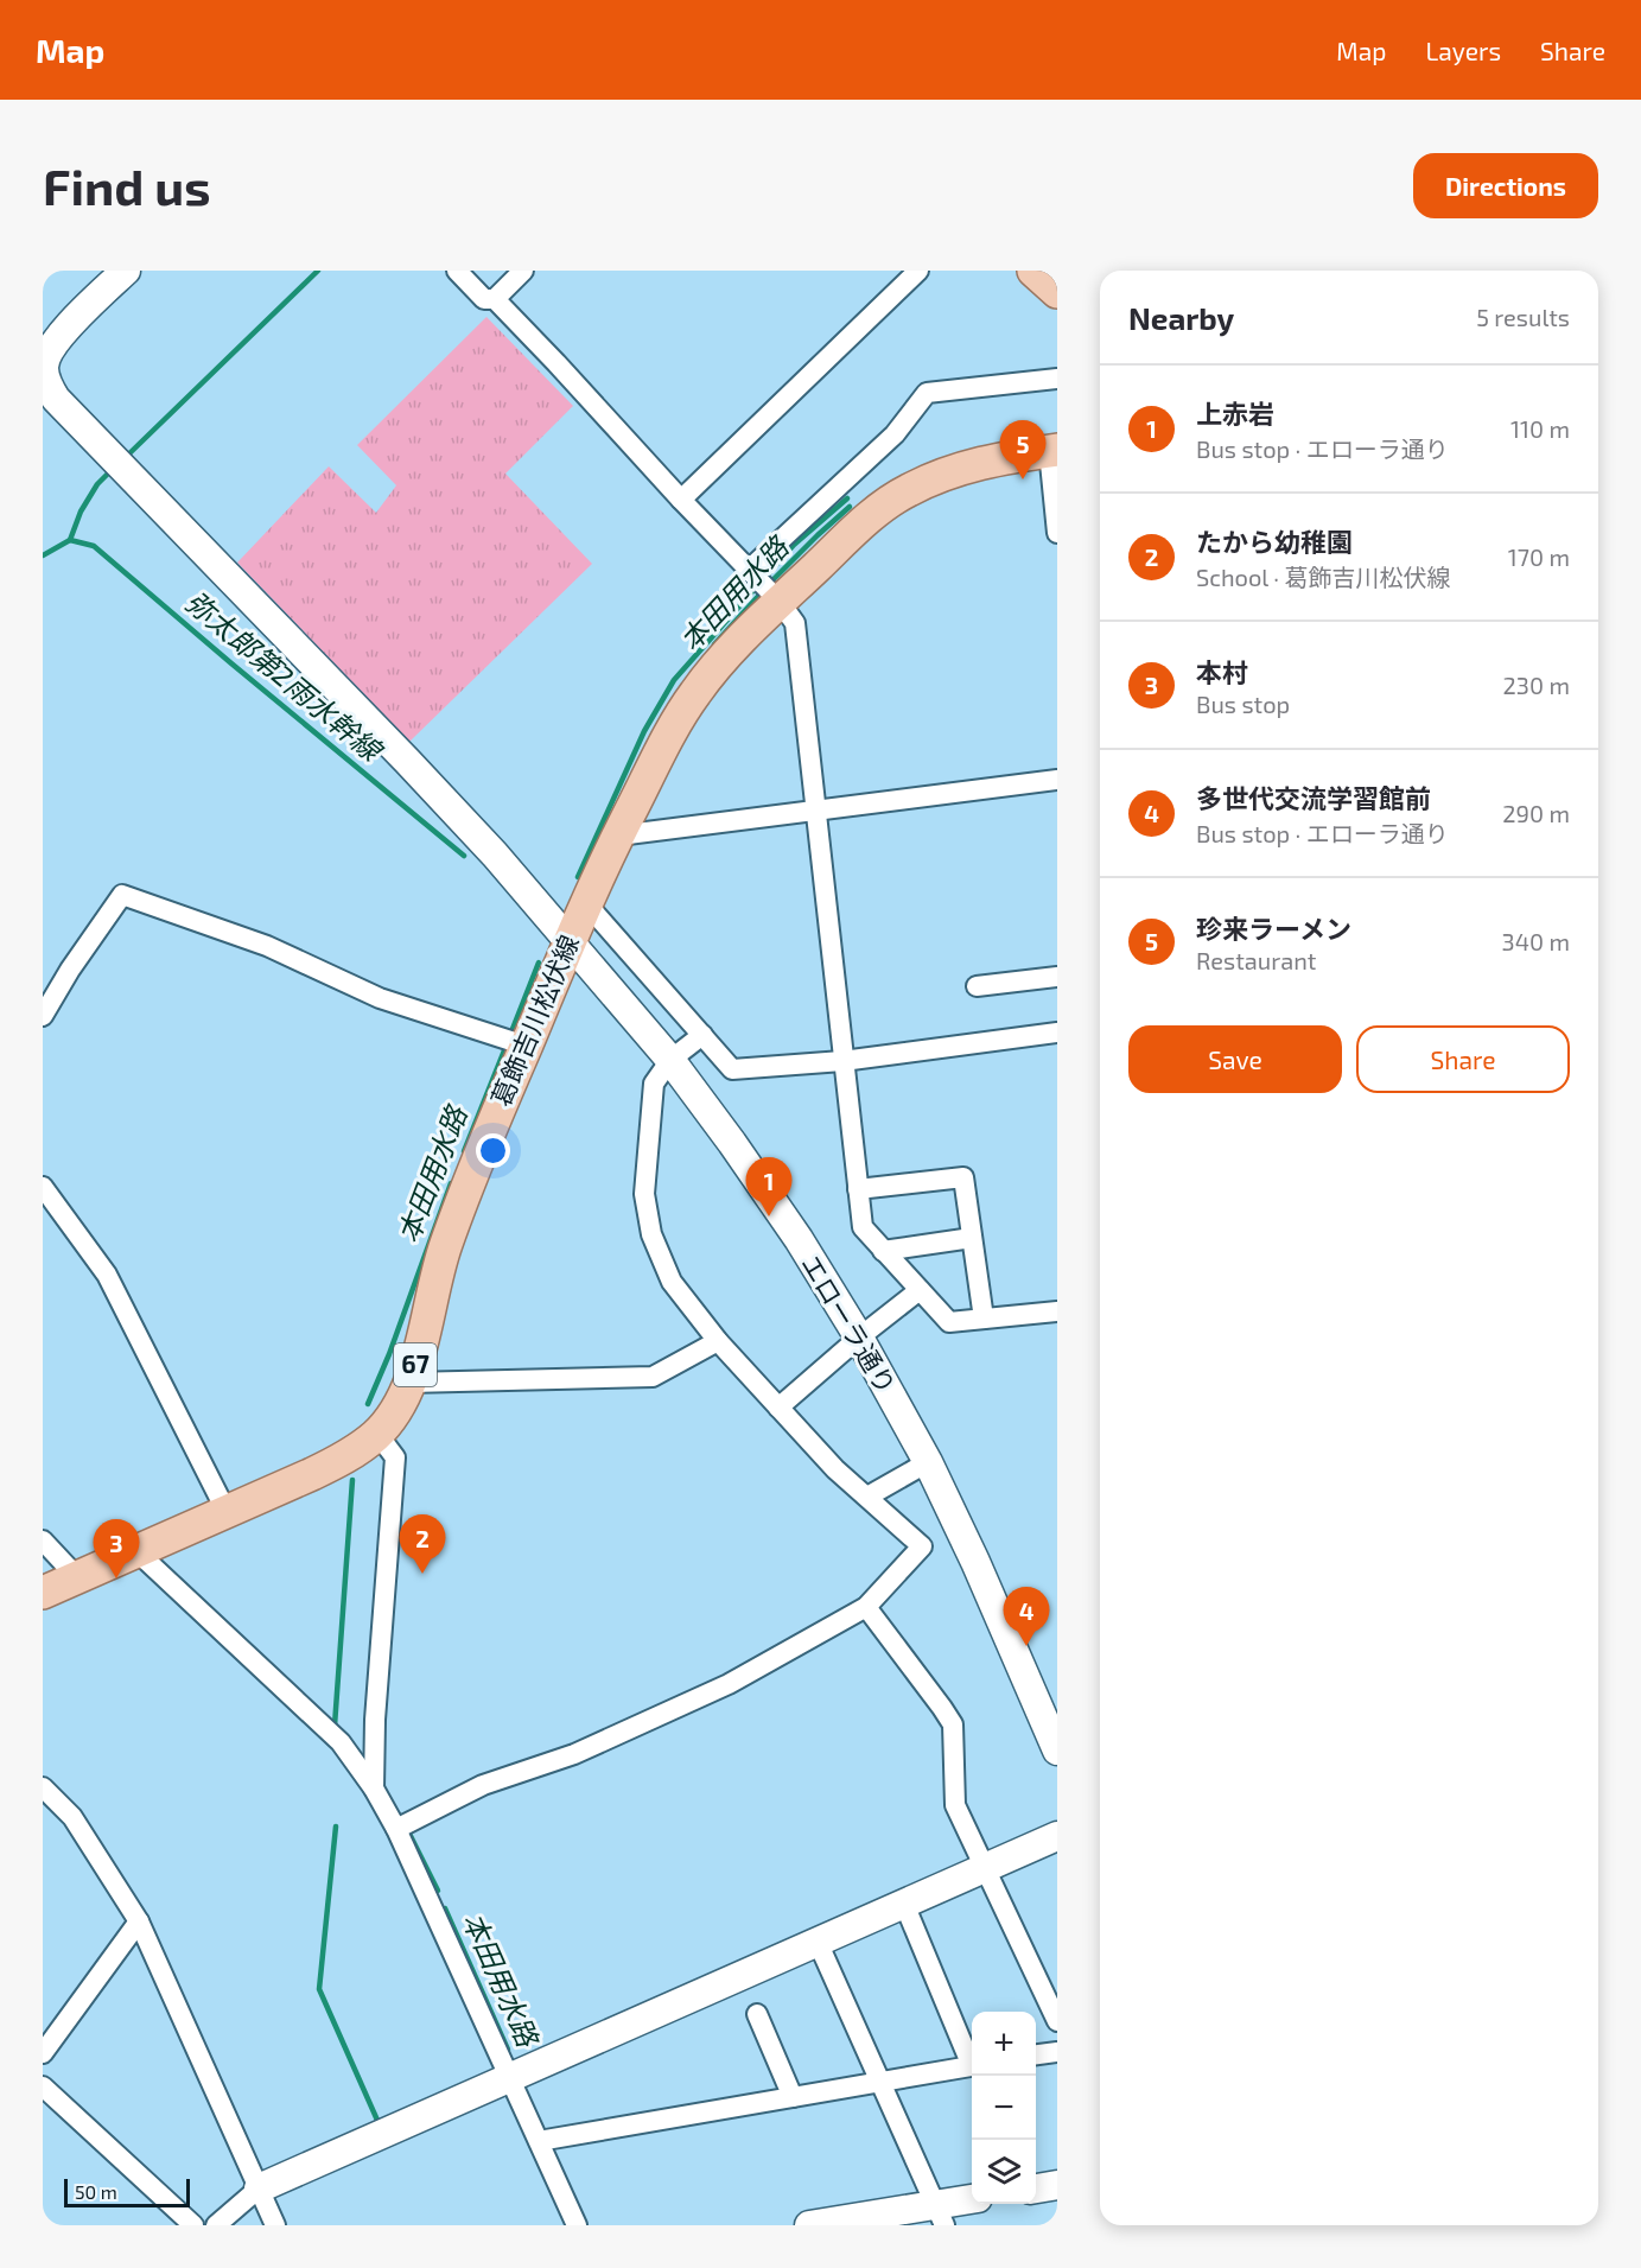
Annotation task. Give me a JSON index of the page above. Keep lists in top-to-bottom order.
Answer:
{
  "streets": {
    "main road": ["葛飾吉川松伏線", "67"],
    "street": ["エローラ通り"]
  },
  "crossings": [
    ["葛飾吉川松伏線", "エローラ通り"]
  ],
  "water": ["本田用水路", "弥太郎第2雨水幹線"],
  "scale_bar": "50 m",
  "page": {
    "header": "Map",
    "nav": ["Map", "Layers", "Share"],
    "buttons": [
      "Directions",
      ["Save", "Share"]
    ],
    "title": "Find us",
    "heading": ["Nearby", "5 results"],
    "list": [
      {
        "mark": "1",
        "name": "上赤岩",
        "note": "Bus stop · エローラ通り",
        "value": "110 m"
      },
      {
        "mark": "2",
        "name": "たから幼稚園",
        "note": "School · 葛飾吉川松伏線",
        "value": "170 m"
      },
      {
        "mark": "3",
        "name": "本村",
        "note": "Bus stop",
        "value": "230 m"
      },
      {
        "mark": "4",
        "name": "多世代交流学習館前",
        "note": "Bus stop · エローラ通り",
        "value": "290 m"
      },
      {
        "mark": "5",
        "name": "珍来ラーメン",
        "note": "Restaurant",
        "value": "340 m"
      }
    ],
    "pins": [
      "5",
      "1",
      "2",
      "3",
      "4"
    ],
    "map_buttons": ["+", "−"],
    "scale": "50 m"
  }
}
